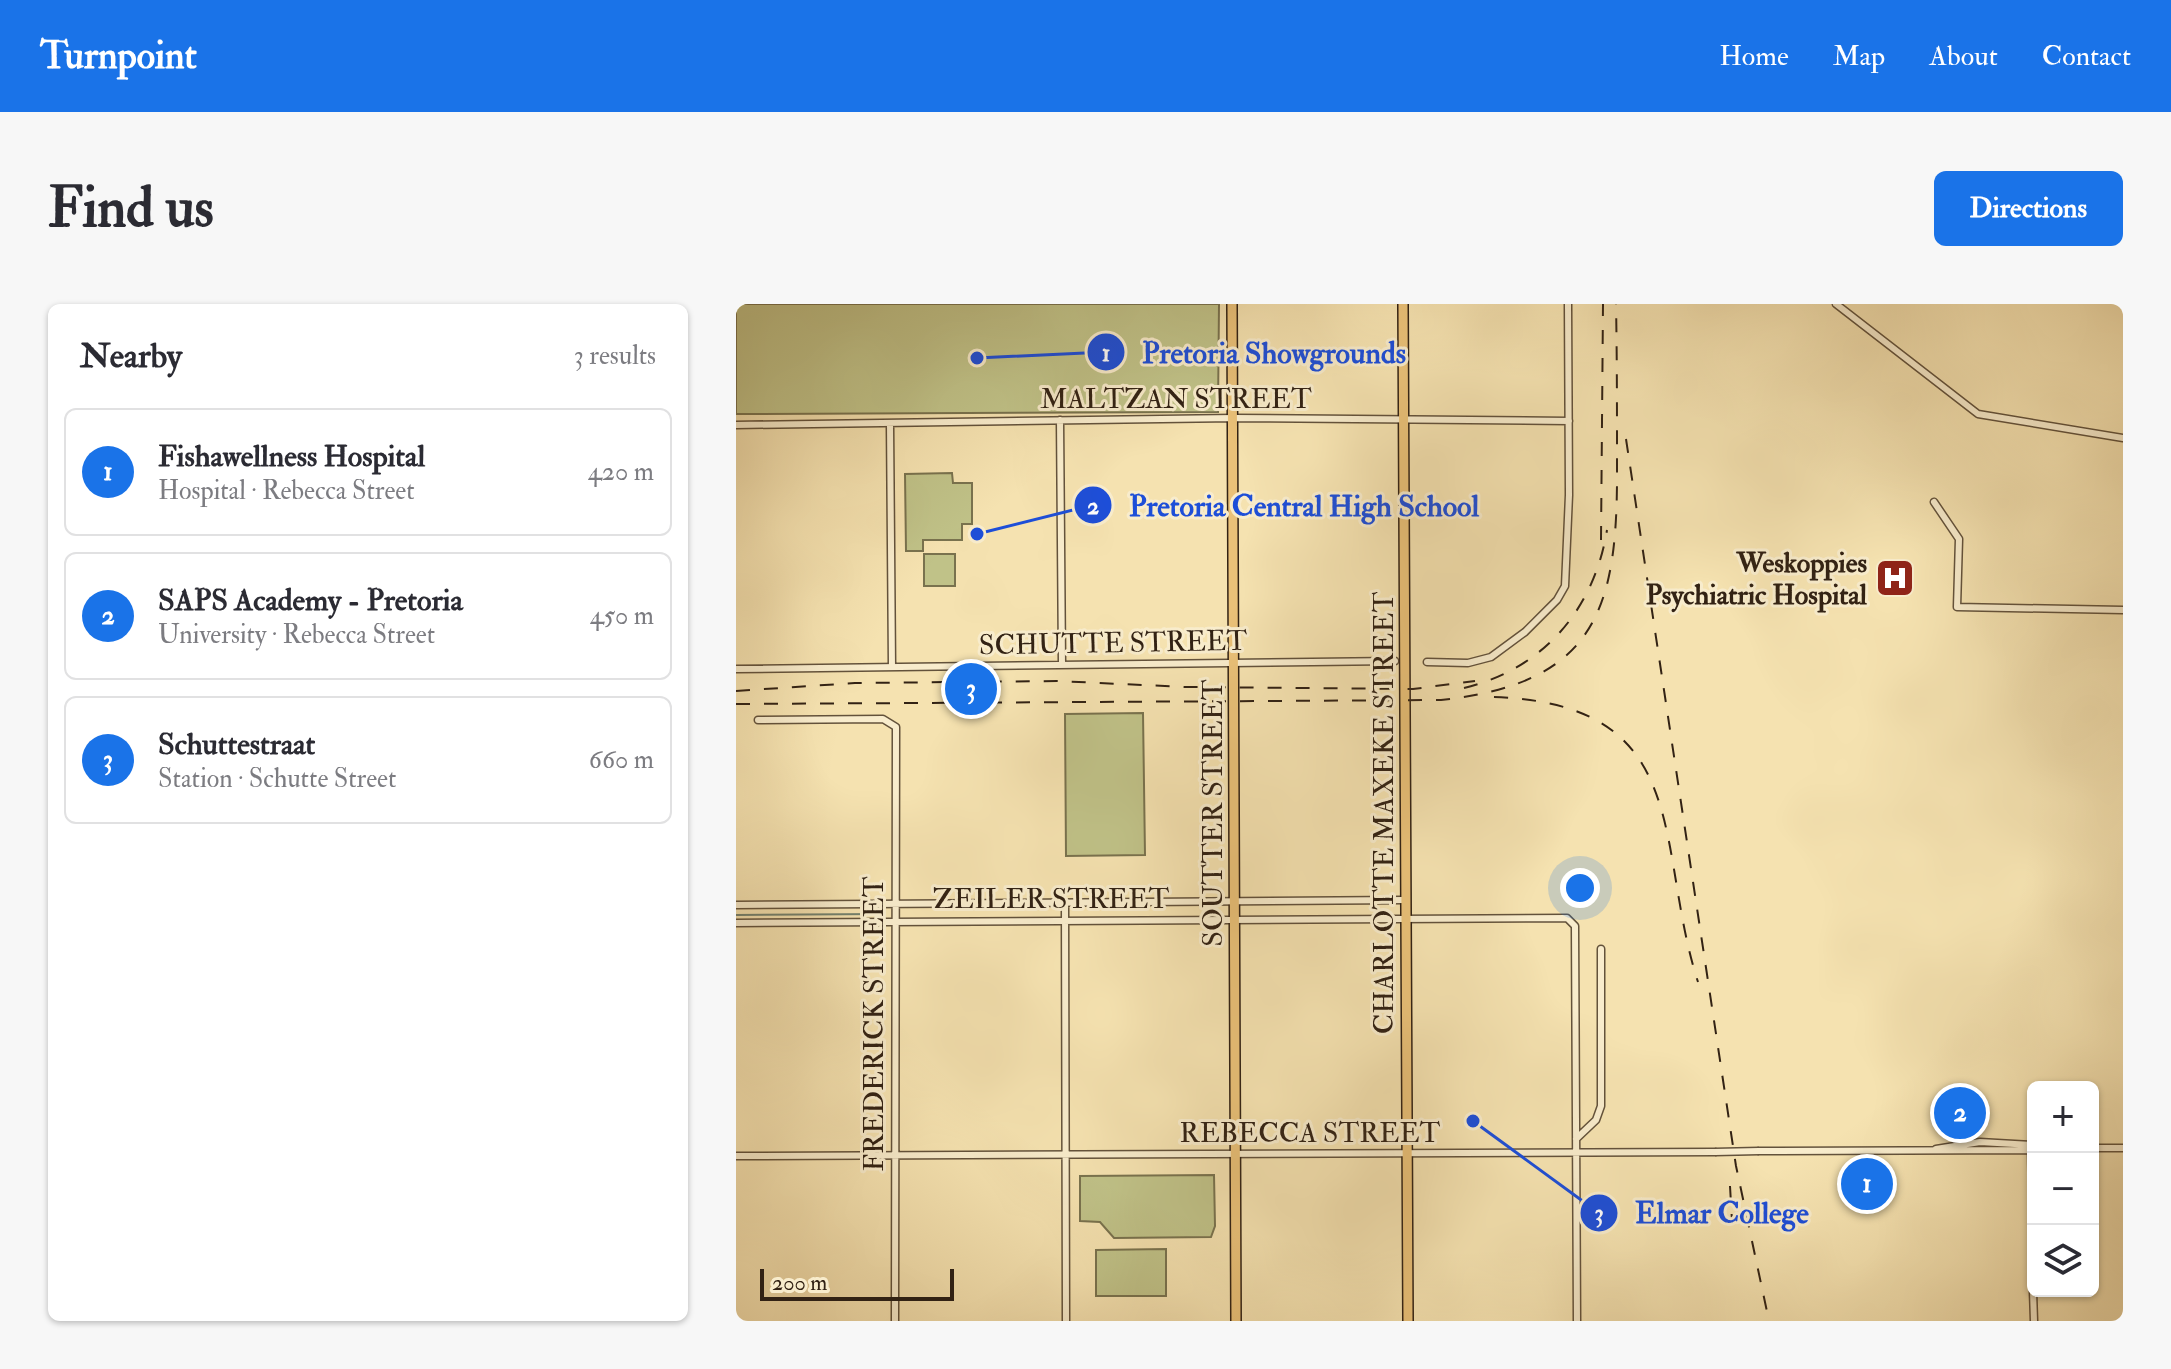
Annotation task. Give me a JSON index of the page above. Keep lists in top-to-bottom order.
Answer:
{
  "streets": {
    "main road": ["SOUTTER STREET", "CHARLOTTE MAXEKE STREET"],
    "street": [
      "MALTZAN STREET",
      "SCHUTTE STREET",
      "ZEILER STREET",
      "FREDERICK STREET",
      "REBECCA STREET"
    ]
  },
  "crossings": [
    ["MALTZAN STREET", "SOUTTER STREET"],
    ["MALTZAN STREET", "CHARLOTTE MAXEKE STREET"],
    ["SCHUTTE STREET", "SOUTTER STREET"],
    ["SOUTTER STREET", "ZEILER STREET"],
    ["SOUTTER STREET", "REBECCA STREET"],
    ["CHARLOTTE MAXEKE STREET", "ZEILER STREET"],
    ["CHARLOTTE MAXEKE STREET", "REBECCA STREET"],
    ["ZEILER STREET", "FREDERICK STREET"],
    ["FREDERICK STREET", "REBECCA STREET"]
  ],
  "places": {
    "other": ["Pretoria Showgrounds", "Pretoria Central High School", "Elmar College"],
    "hospital": ["Weskoppies Psychiatric Hospital"]
  },
  "scale_bar": "200 m",
  "page": {
    "header": "Turnpoint",
    "nav": [
      "Home",
      "Map",
      "About",
      "Contact"
    ],
    "buttons": "Directions",
    "title": "Find us",
    "heading": ["Nearby", "3 results"],
    "list": [
      {
        "mark": "1",
        "name": "Fishawellness Hospital",
        "note": "Hospital · Rebecca Street",
        "value": "420 m"
      },
      {
        "mark": "2",
        "name": "SAPS Academy - Pretoria",
        "note": "University · Rebecca Street",
        "value": "450 m"
      },
      {
        "mark": "3",
        "name": "Schuttestraat",
        "note": "Station · Schutte Street",
        "value": "660 m"
      }
    ],
    "pins": ["3", "2", "1"],
    "map_buttons": ["+", "−"],
    "scale": "200 m"
  }
}
